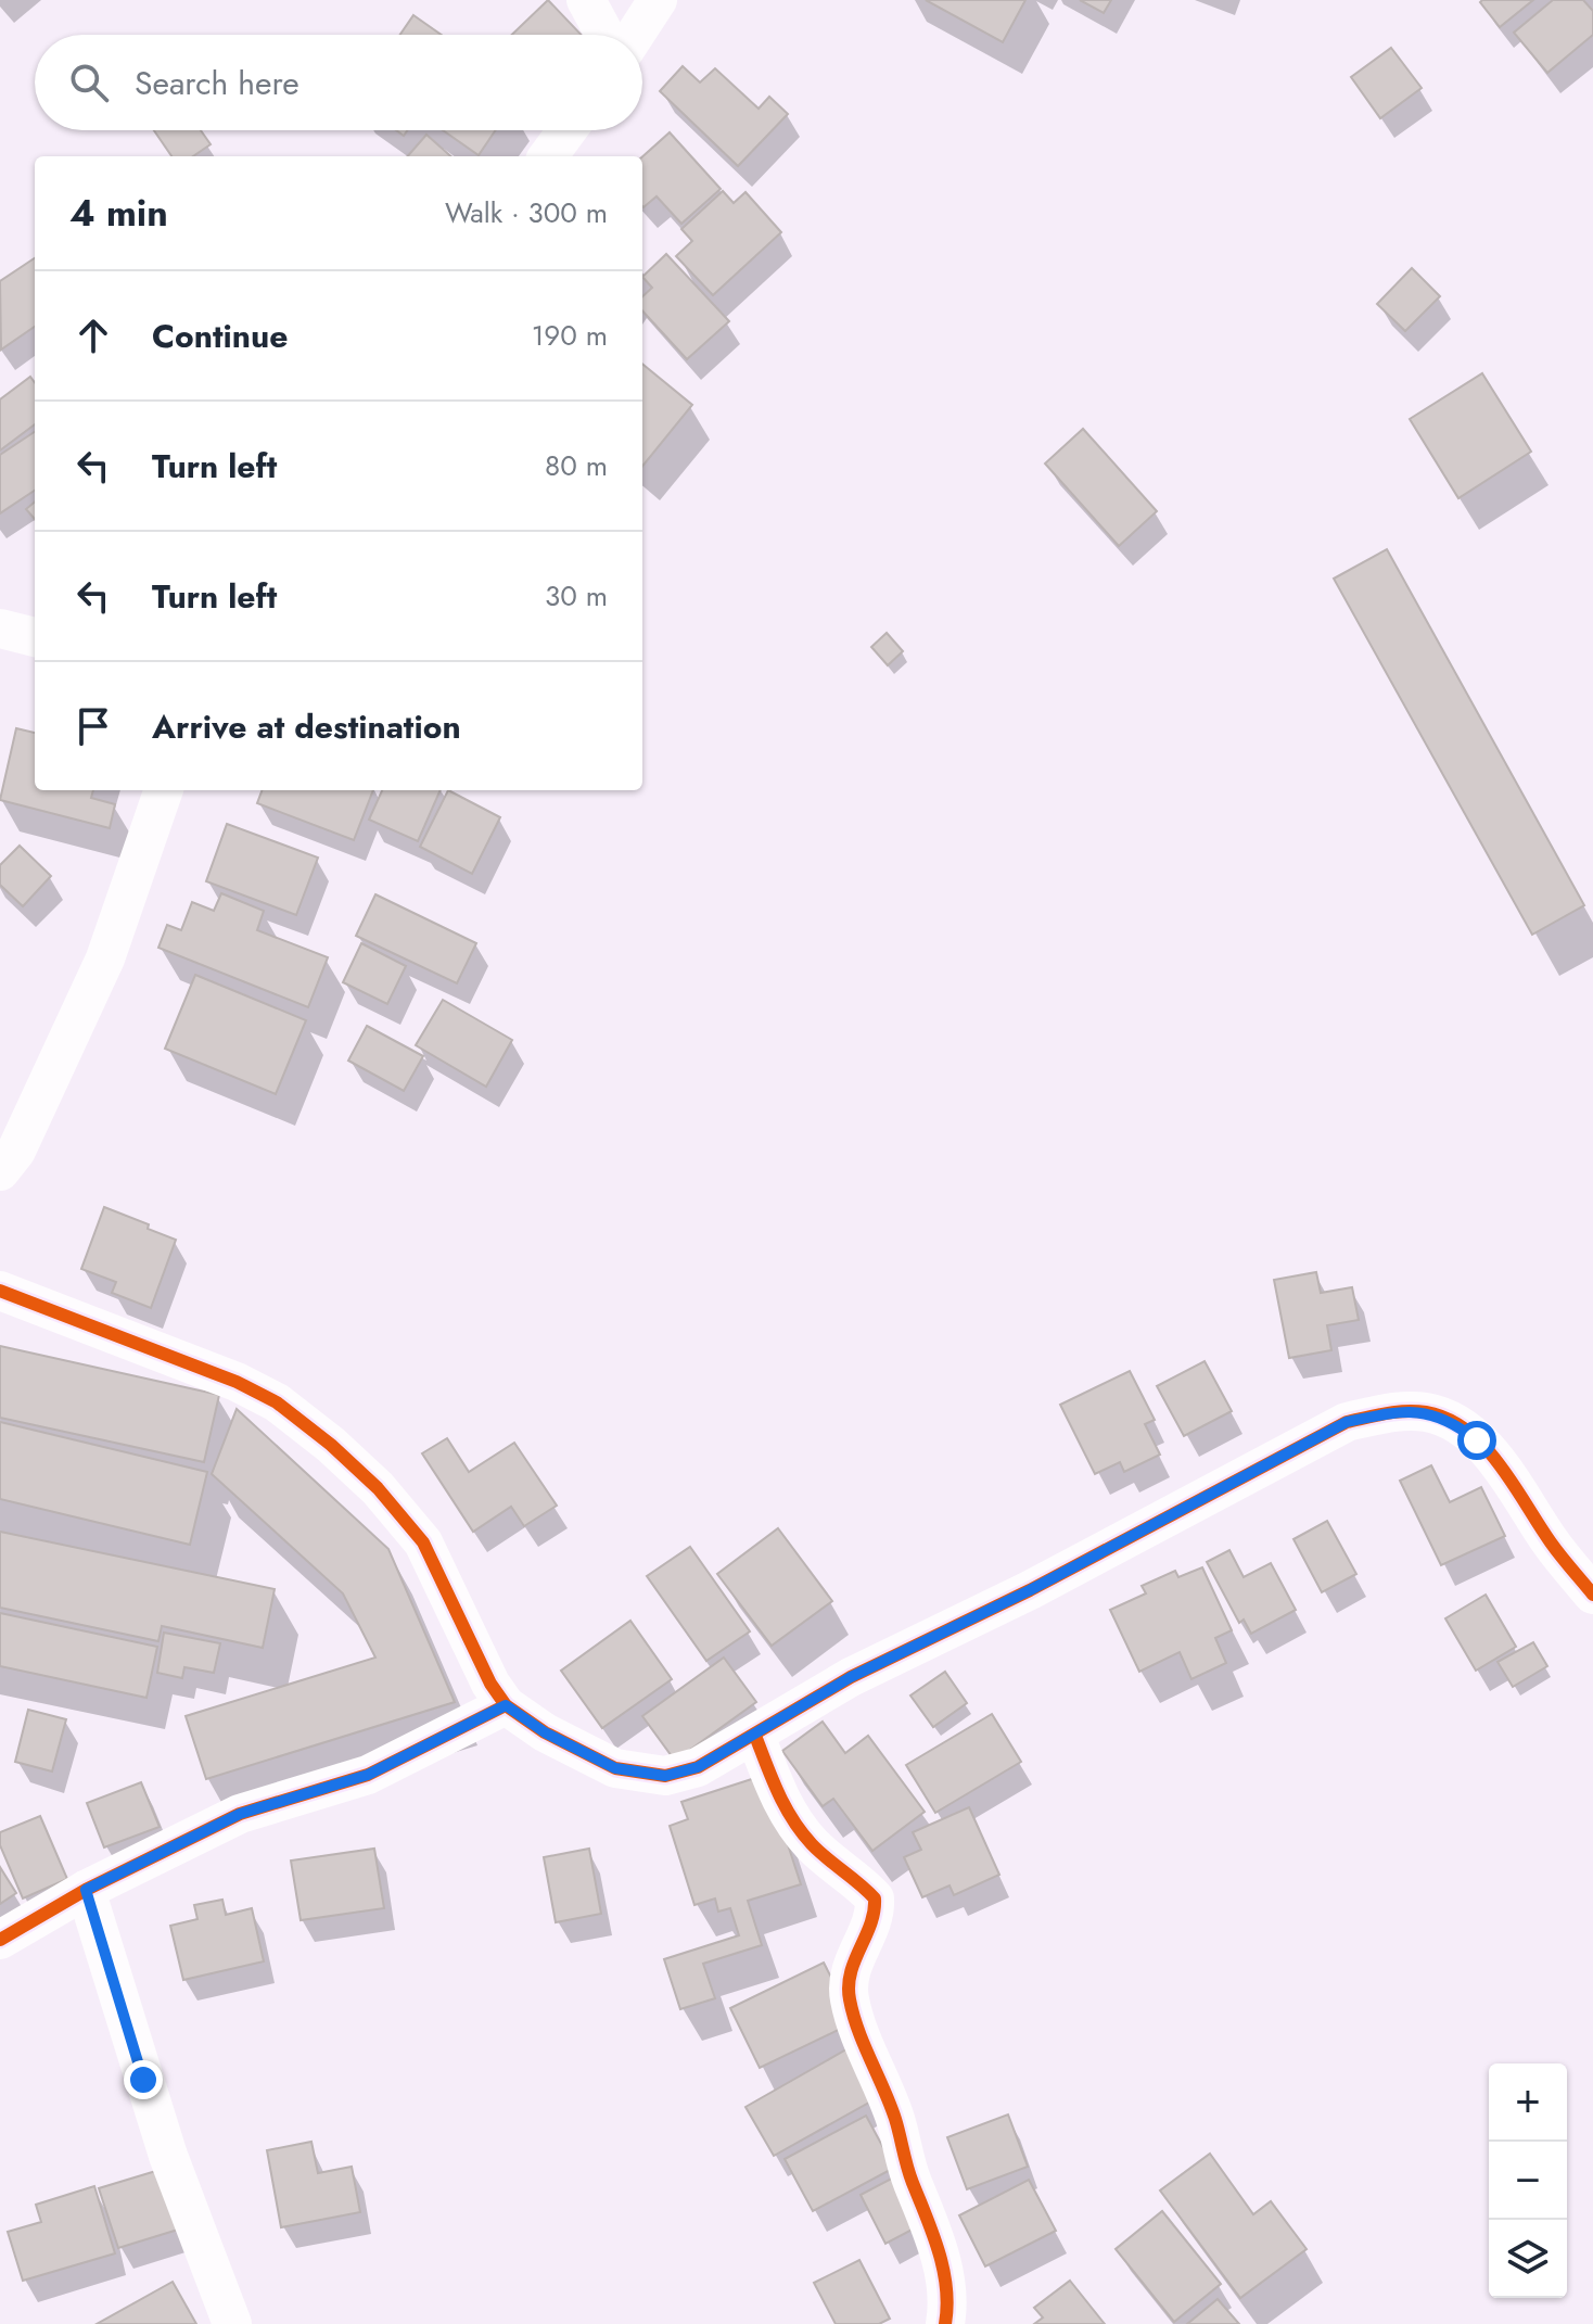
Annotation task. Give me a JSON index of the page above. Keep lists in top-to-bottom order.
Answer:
{
  "page": {
    "search": "Search here",
    "heading": ["4 min", "Walk · 300 m"],
    "list": [
      ["Continue", "190 m"],
      ["Turn left", "80 m"],
      ["Turn left", "30 m"],
      "Arrive at destination"
    ],
    "map_buttons": ["+", "−"]
  }
}
